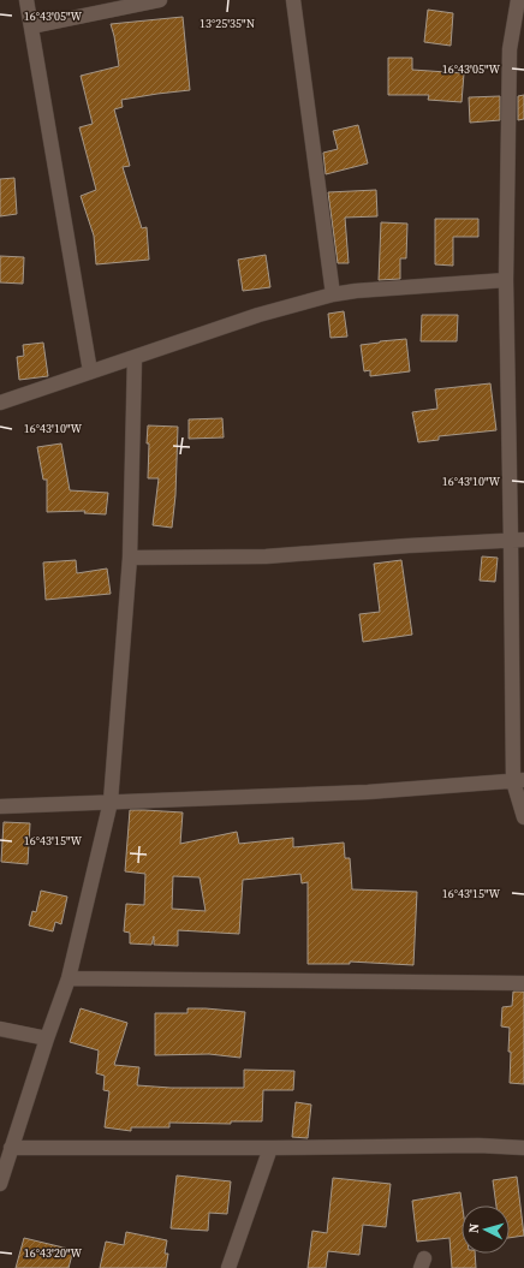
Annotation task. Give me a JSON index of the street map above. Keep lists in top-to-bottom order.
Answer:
{
  "north": "left",
  "coordinates": [
    "16°43'05\"W",
    "13°25'35\"N",
    "16°43'10\"W",
    "16°43'15\"W",
    "16°43'20\"W"
  ]
}
